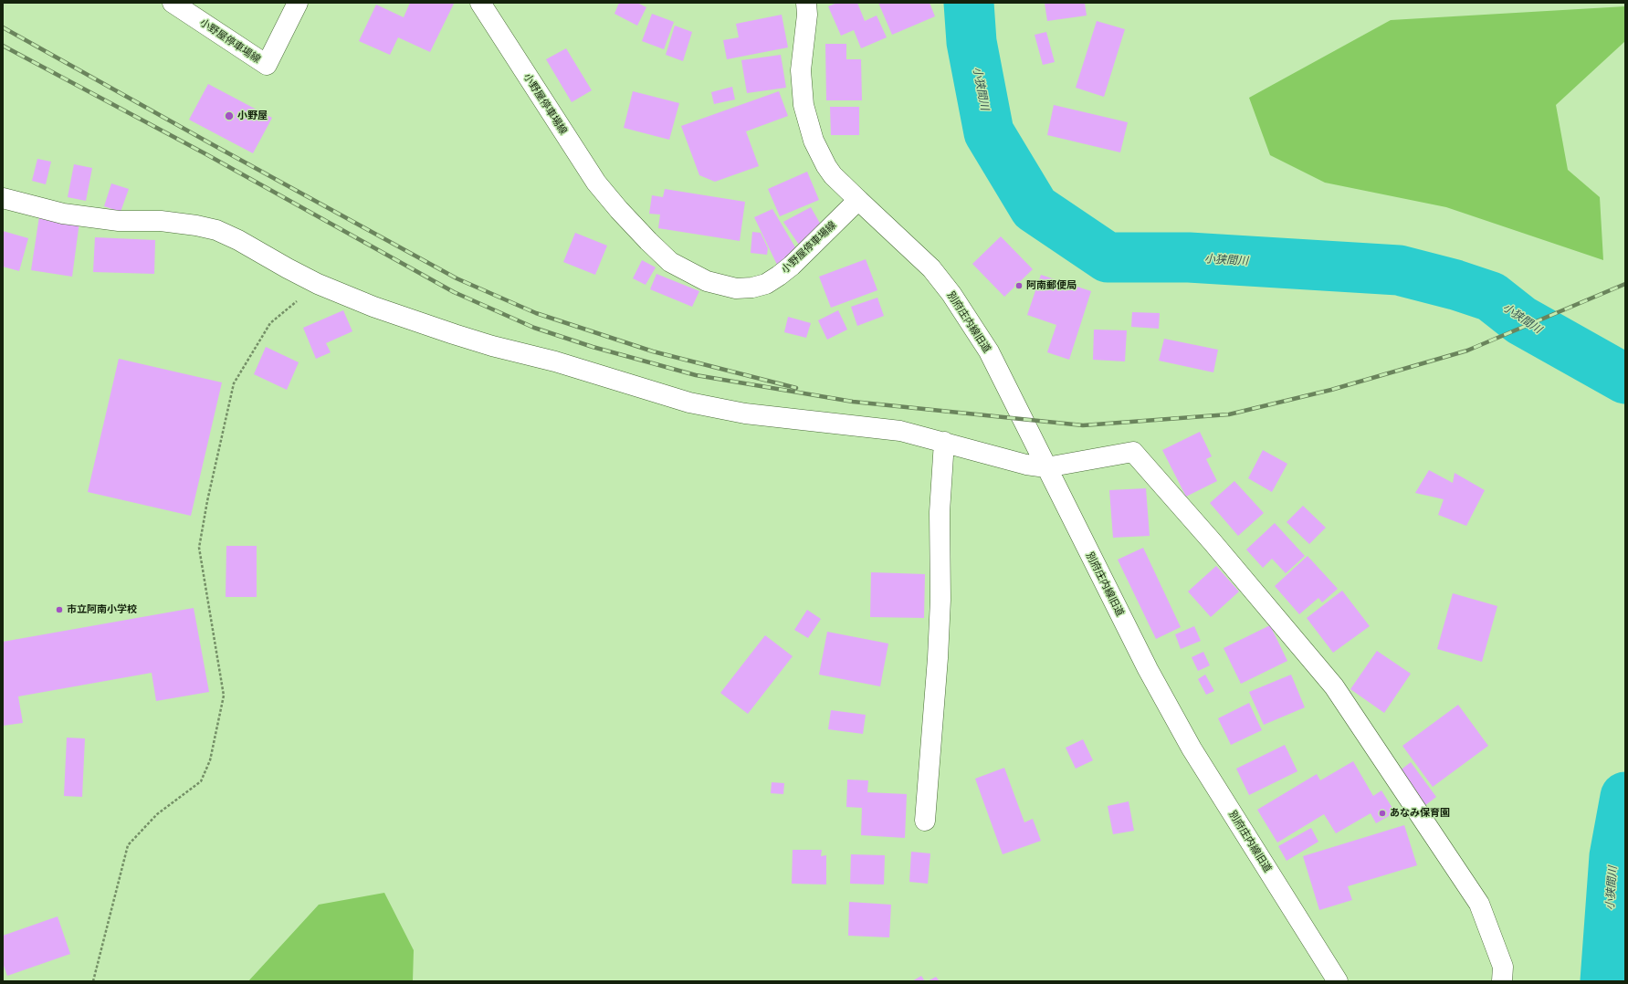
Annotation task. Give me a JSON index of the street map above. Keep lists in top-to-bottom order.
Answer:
{
  "streets": {
    "street": ["小野屋停車場線", "別府庄内線旧道"]
  },
  "crossings": [
    ["小野屋停車場線", "別府庄内線旧道"]
  ],
  "water": ["小狭間川"],
  "places": [
    "小野屋",
    "阿南郵便局",
    "市立阿南小学校",
    "あなみ保育園"
  ]
}
